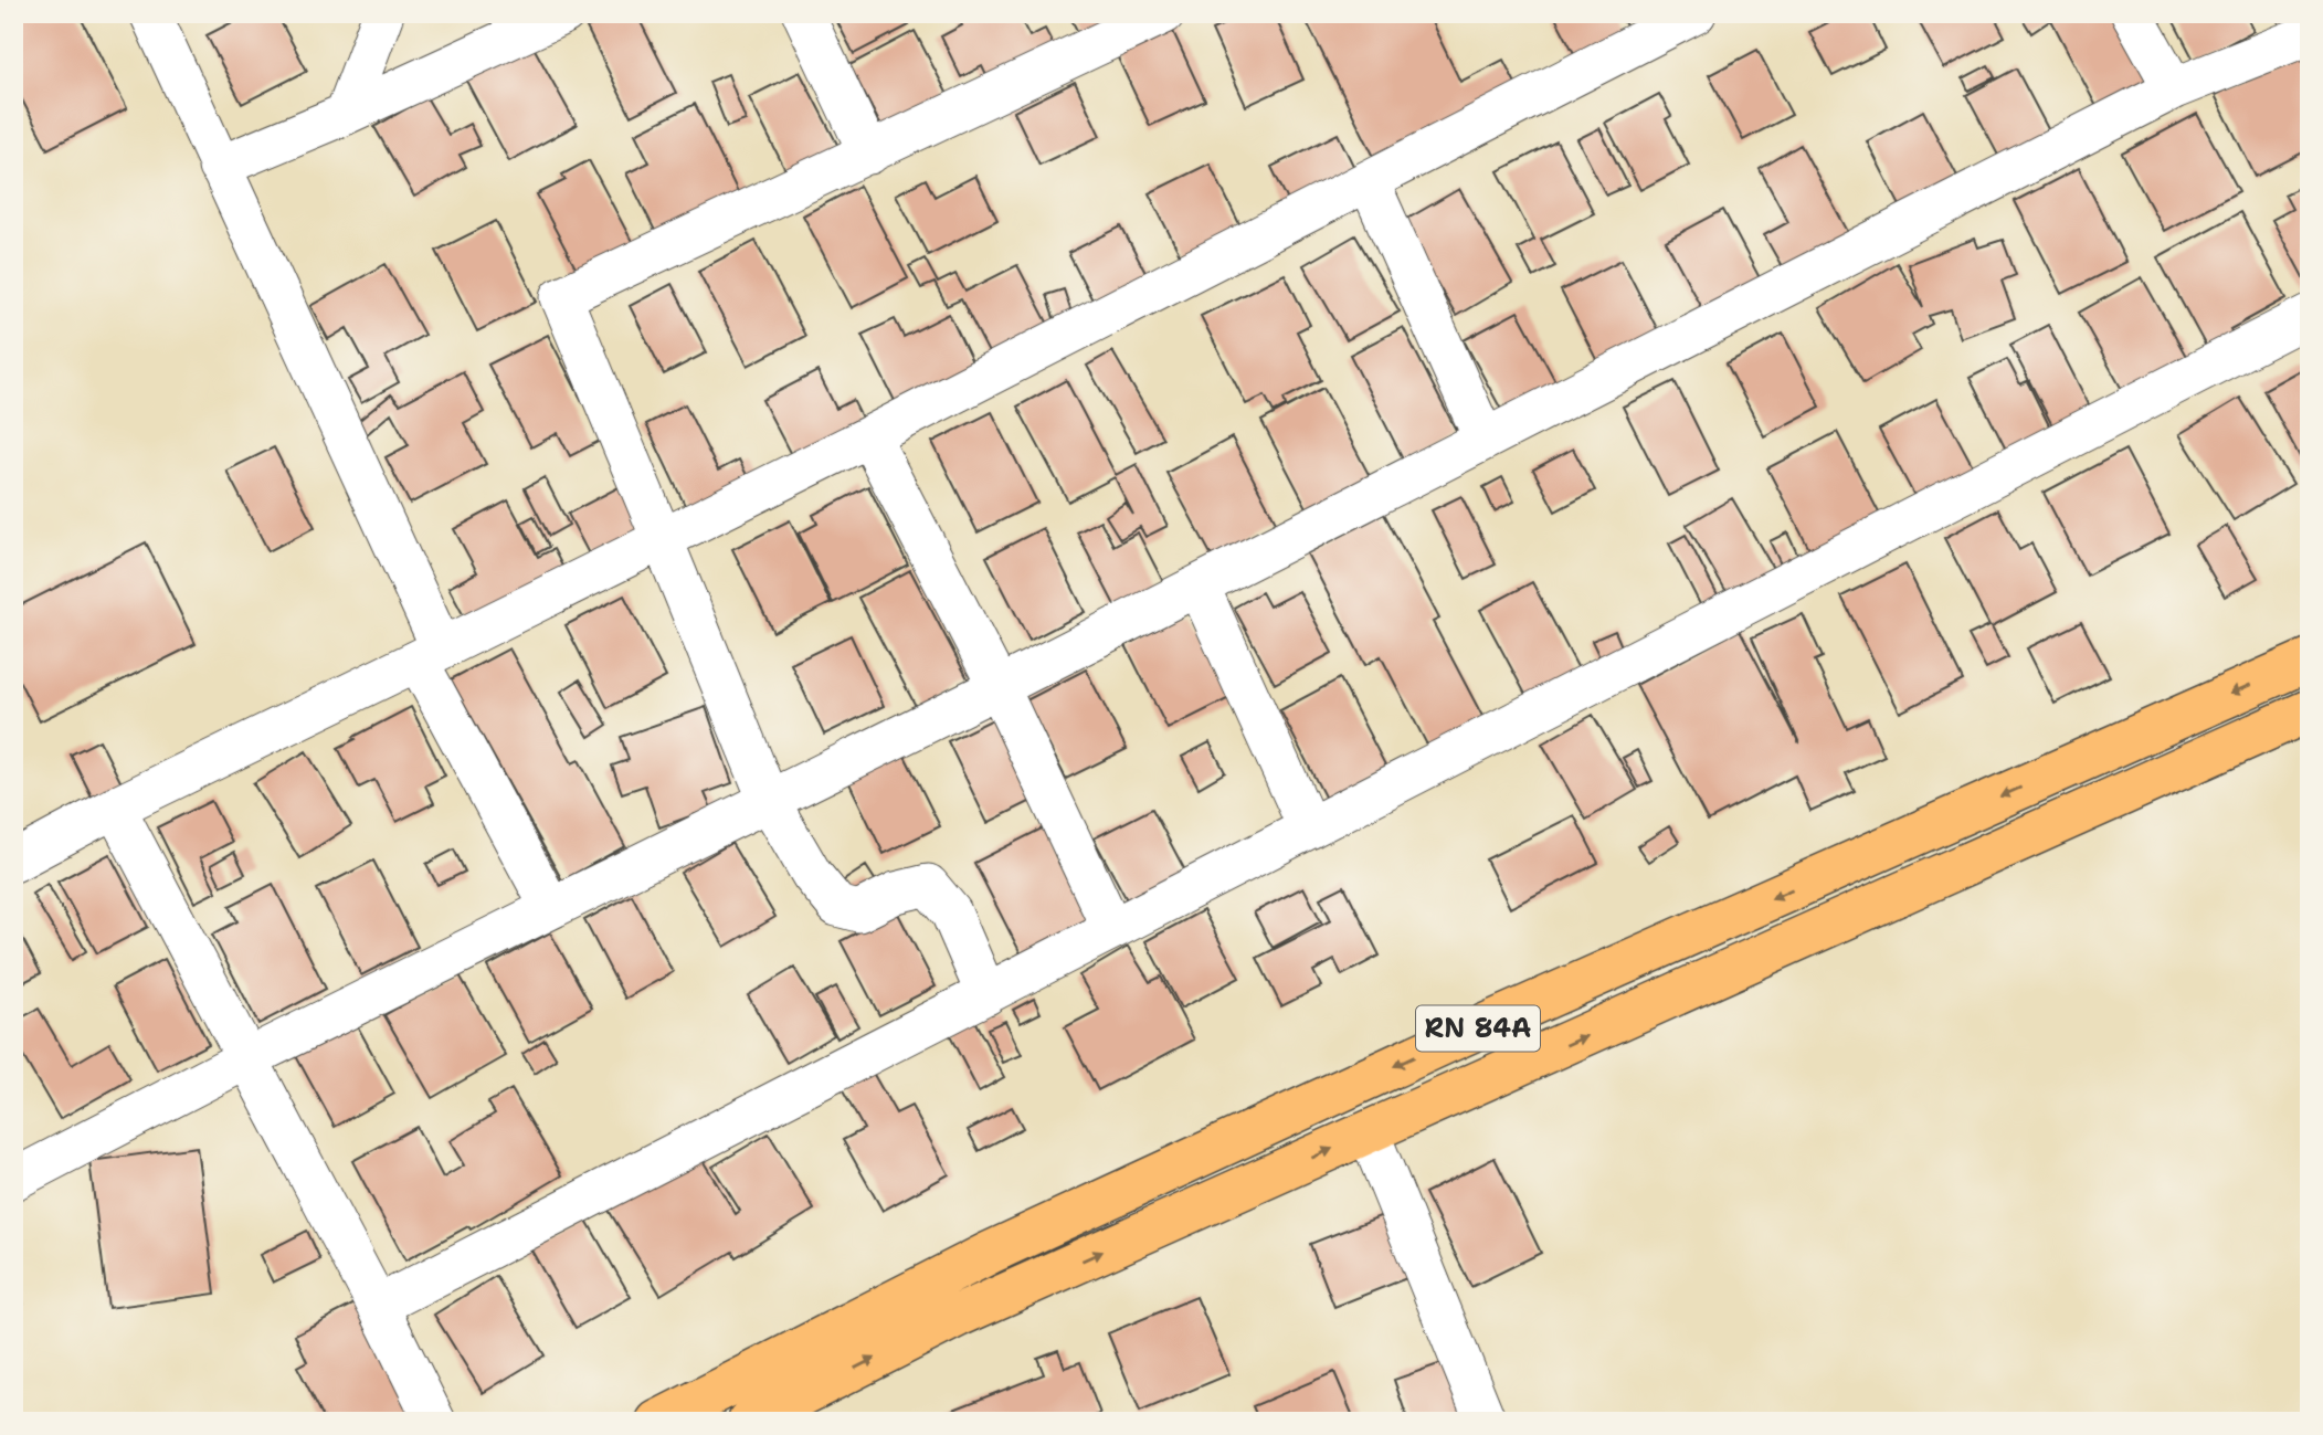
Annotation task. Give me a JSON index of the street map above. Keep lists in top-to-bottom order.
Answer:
{
  "streets": {
    "main road": ["RN 84A"]
  }
}
